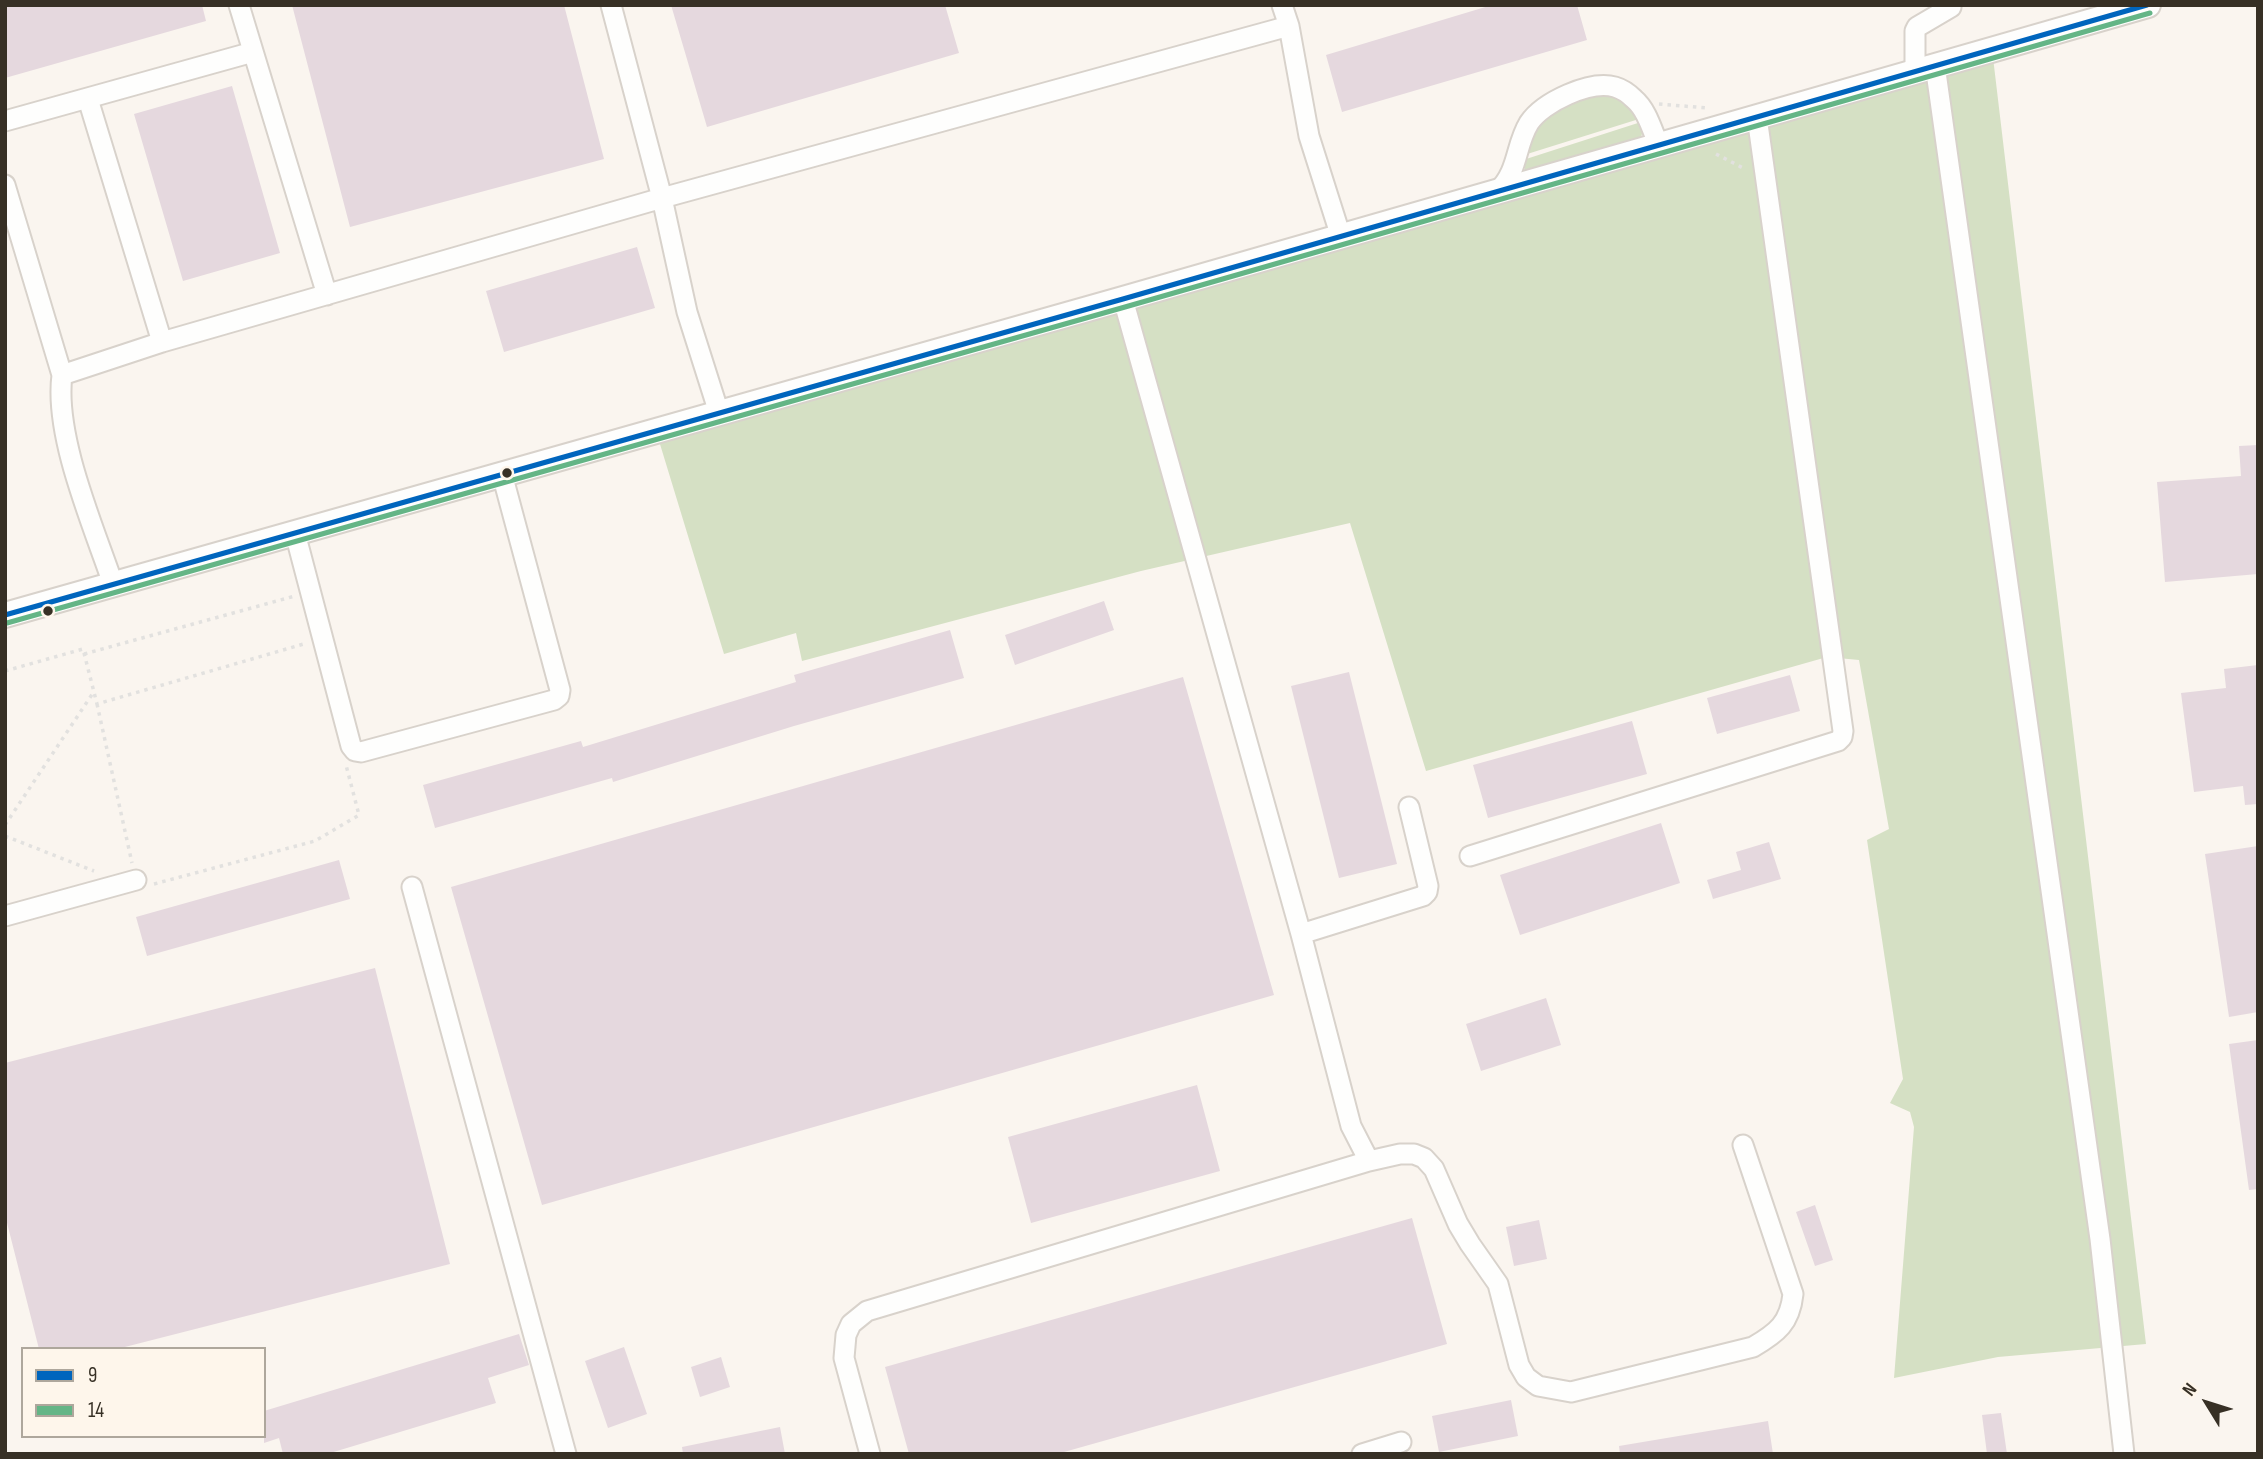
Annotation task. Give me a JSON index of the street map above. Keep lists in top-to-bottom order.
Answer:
{
  "lines": ["transit line 9", "transit line 14"],
  "legend": ["9", "14"],
  "north": "top left"
}
